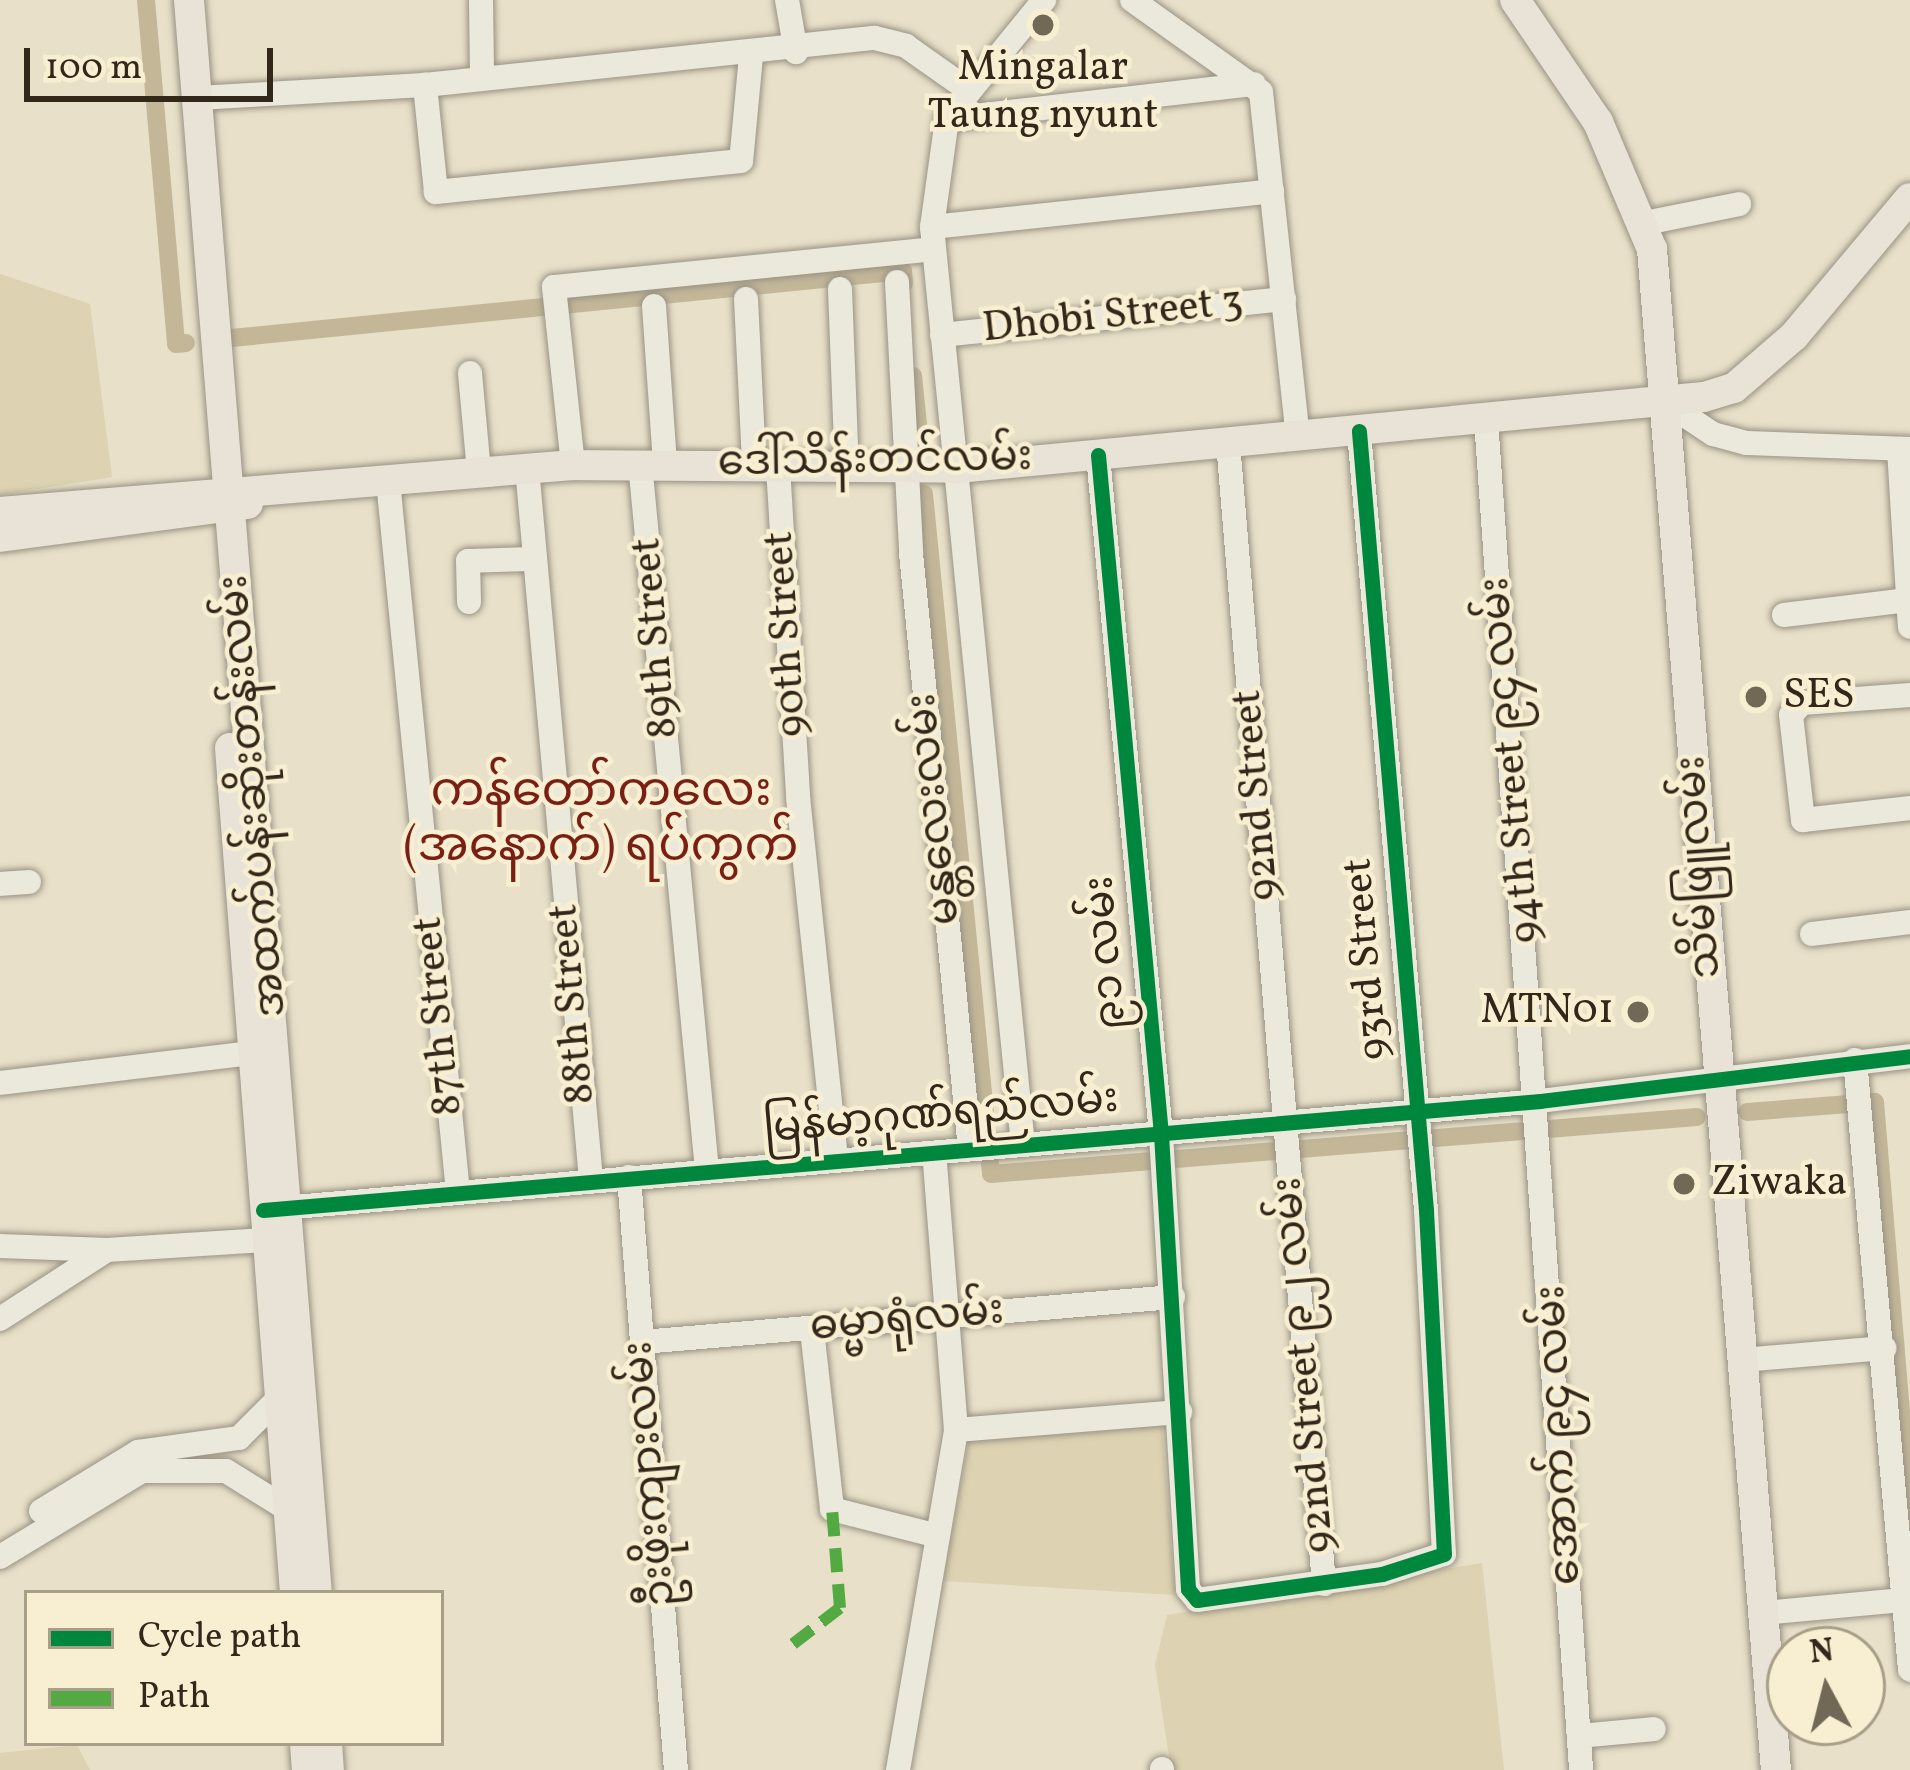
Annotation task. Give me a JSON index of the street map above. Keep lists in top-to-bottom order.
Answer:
{
  "streets": {
    "main road": ["ဒေါ်သိန်းတင်လမ်း", "အထက်ပန်းဆိုးတန်းလမ်း", "သိမ်ဖြူလမ်း"],
    "street": [
      "Dhobi Street 3",
      "90th Street",
      "89th Street",
      "94th Street ၉၄ လမ်း",
      "92nd Street",
      "မန္တလေးလမ်း",
      "၉၁ လမ်း",
      "93rd Street",
      "88th Street",
      "87th Street",
      "မြန်မာ့ဂုဏ်ရည်လမ်း",
      "ဓမ္မာရုံလမ်း",
      "92nd Street ၉၂ လမ်း",
      "အောက် ၉၄ လမ်း",
      "ဦးဖိုးကျားလမ်း"
    ]
  },
  "crossings": [
    ["Dhobi Street 3", "မန္တလေးလမ်း"],
    ["ဒေါ်သိန်းတင်လမ်း", "90th Street"],
    ["ဒေါ်သိန်းတင်လမ်း", "89th Street"],
    ["ဒေါ်သိန်းတင်လမ်း", "94th Street ၉၄ လမ်း"],
    ["ဒေါ်သိန်းတင်လမ်း", "92nd Street"],
    ["ဒေါ်သိန်းတင်လမ်း", "အထက်ပန်းဆိုးတန်းလမ်း"],
    ["ဒေါ်သိန်းတင်လမ်း", "မန္တလေးလမ်း"],
    ["ဒေါ်သိန်းတင်လမ်း", "သိမ်ဖြူလမ်း"],
    ["ဒေါ်သိန်းတင်လမ်း", "၉၁ လမ်း"],
    ["ဒေါ်သိန်းတင်လမ်း", "93rd Street"],
    ["ဒေါ်သိန်းတင်လမ်း", "88th Street"],
    ["ဒေါ်သိန်းတင်လမ်း", "87th Street"],
    ["90th Street", "မြန်မာ့ဂုဏ်ရည်လမ်း"],
    ["89th Street", "မြန်မာ့ဂုဏ်ရည်လမ်း"],
    ["94th Street ၉၄ လမ်း", "မြန်မာ့ဂုဏ်ရည်လမ်း"],
    ["94th Street ၉၄ လမ်း", "အောက် ၉၄ လမ်း"],
    ["92nd Street", "မြန်မာ့ဂုဏ်ရည်လမ်း"],
    ["92nd Street", "92nd Street ၉၂ လမ်း"],
    ["အထက်ပန်းဆိုးတန်းလမ်း", "မြန်မာ့ဂုဏ်ရည်လမ်း"],
    ["မန္တလေးလမ်း", "မြန်မာ့ဂုဏ်ရည်လမ်း"],
    ["သိမ်ဖြူလမ်း", "မြန်မာ့ဂုဏ်ရည်လမ်း"],
    ["၉၁ လမ်း", "93rd Street"],
    ["၉၁ လမ်း", "မြန်မာ့ဂုဏ်ရည်လမ်း"],
    ["၉၁ လမ်း", "ဓမ္မာရုံလမ်း"],
    ["၉၁ လမ်း", "92nd Street ၉၂ လမ်း"],
    ["93rd Street", "မြန်မာ့ဂုဏ်ရည်လမ်း"],
    ["93rd Street", "92nd Street ၉၂ လမ်း"],
    ["88th Street", "မြန်မာ့ဂုဏ်ရည်လမ်း"],
    ["87th Street", "မြန်မာ့ဂုဏ်ရည်လမ်း"],
    ["မြန်မာ့ဂုဏ်ရည်လမ်း", "92nd Street ၉၂ လမ်း"],
    ["မြန်မာ့ဂုဏ်ရည်လမ်း", "အောက် ၉၄ လမ်း"],
    ["မြန်မာ့ဂုဏ်ရည်လမ်း", "ဦးဖိုးကျားလမ်း"],
    ["ဓမ္မာရုံလမ်း", "ဦးဖိုးကျားလမ်း"]
  ],
  "districts": ["ကန်တော်ကလေး (အနောက်) ရပ်ကွက်"],
  "places": [
    "Mingalar Taung nyunt",
    "SES",
    "MTN01",
    "Ziwaka"
  ],
  "legend": ["Cycle path", "Path"],
  "scale_bar": "100 m",
  "north": "top"
}
